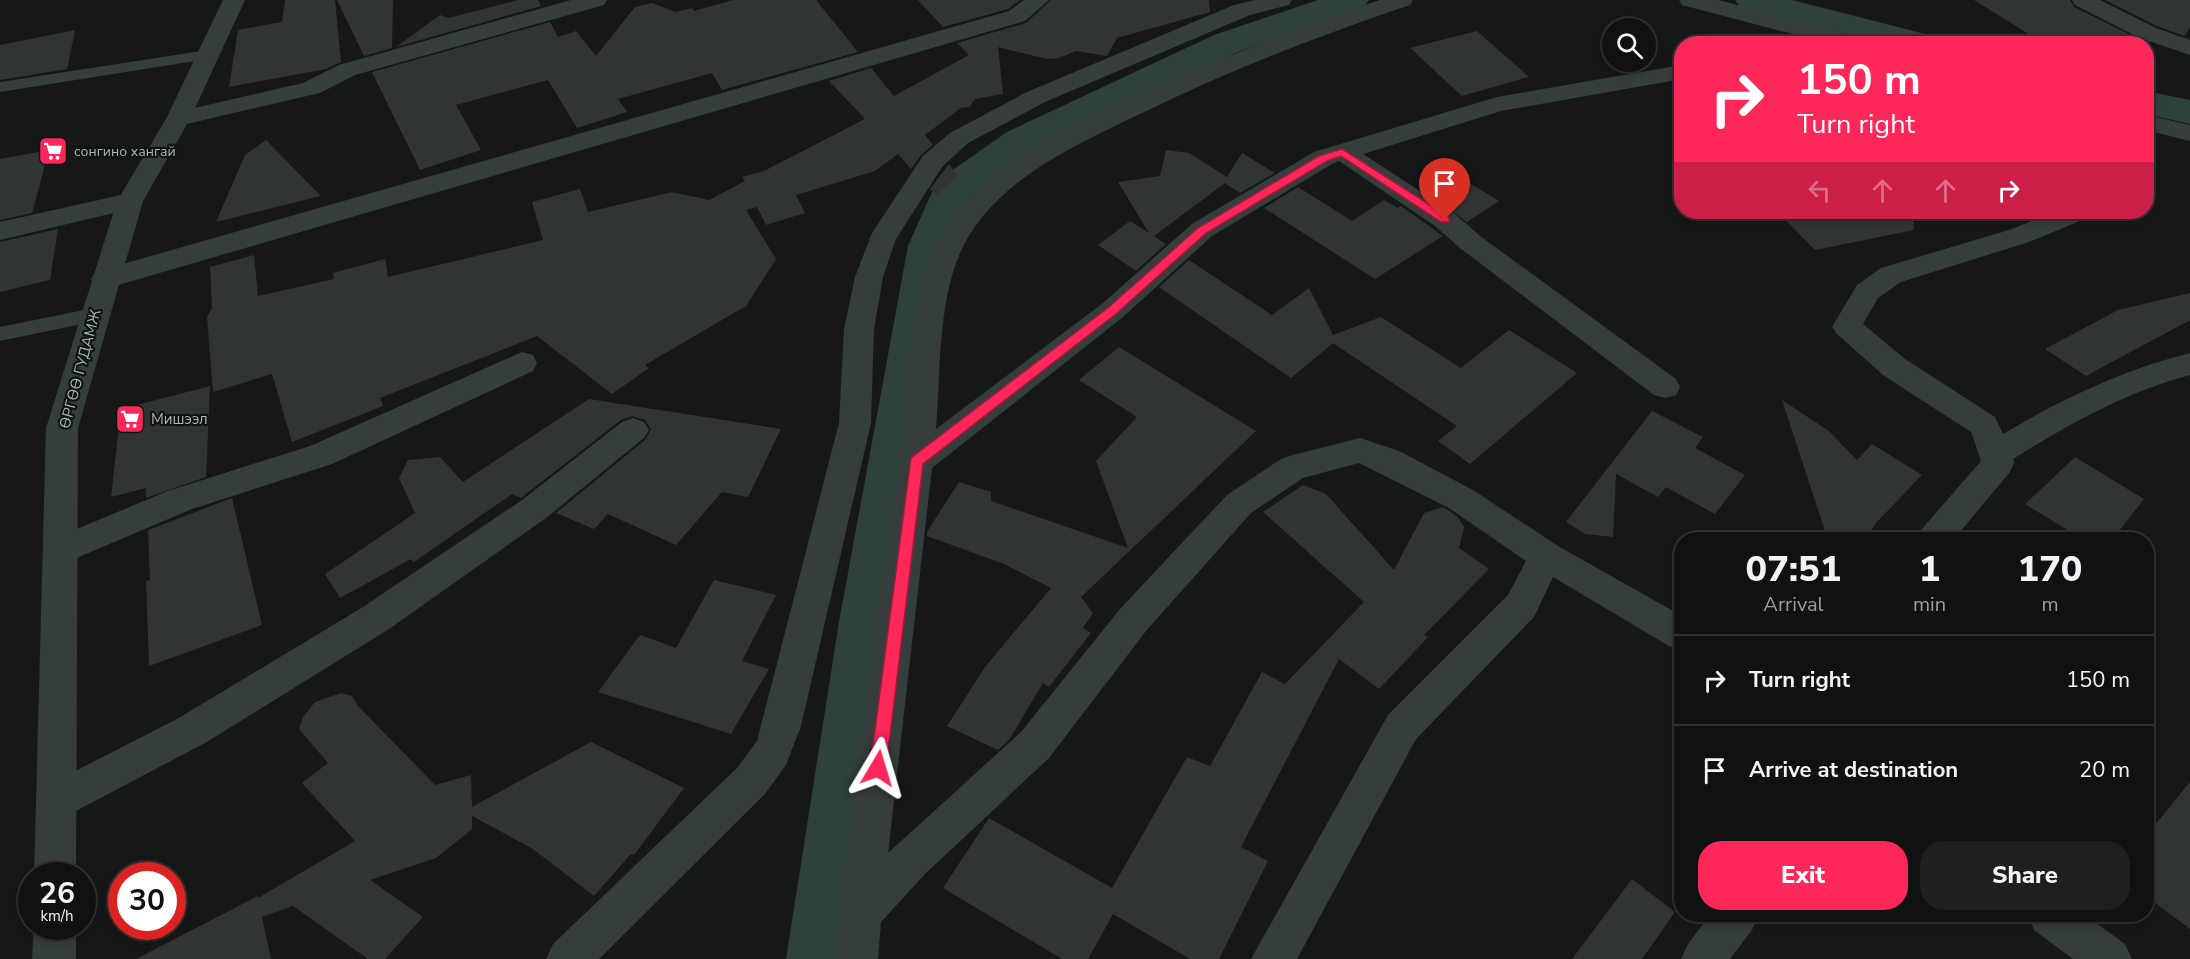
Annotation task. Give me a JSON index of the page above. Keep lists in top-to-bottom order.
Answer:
{
  "streets": {
    "street": ["ӨРГӨӨ ГУДАМЖ"]
  },
  "places": {
    "supermarket": ["сонгино хангай", "Мишээл"]
  },
  "page": {
    "turn": ["150 m", "Turn right"],
    "eta": [
      "07:51",
      "Arrival",
      "1",
      "min",
      "170",
      "m"
    ],
    "list": [
      {
        "name": "Turn right",
        "value": "150 m"
      },
      {
        "name": "Arrive at destination",
        "value": "20 m"
      }
    ],
    "buttons": ["Exit", "Share"],
    "speed": "26 km/h",
    "limit": "30"
  }
}
